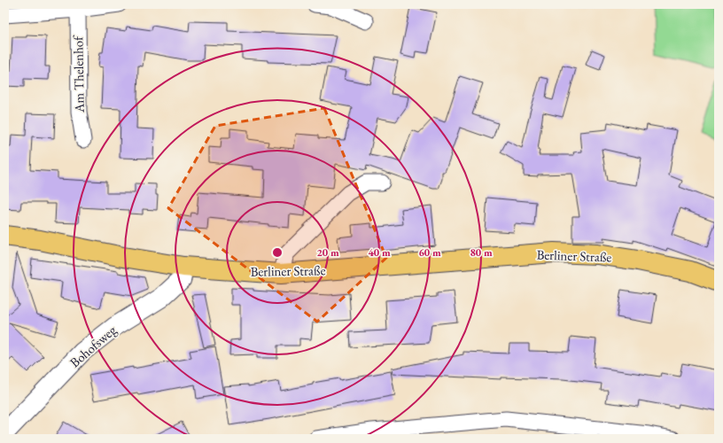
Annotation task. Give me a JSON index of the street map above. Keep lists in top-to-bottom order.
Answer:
{
  "streets": {
    "main road": ["Berliner Straße"],
    "street": ["Am Thelenhof", "Bohofsweg"]
  },
  "crossings": [
    ["Berliner Straße", "Bohofsweg"]
  ],
  "rings": [
    "20 m",
    "40 m",
    "60 m",
    "80 m"
  ]
}
